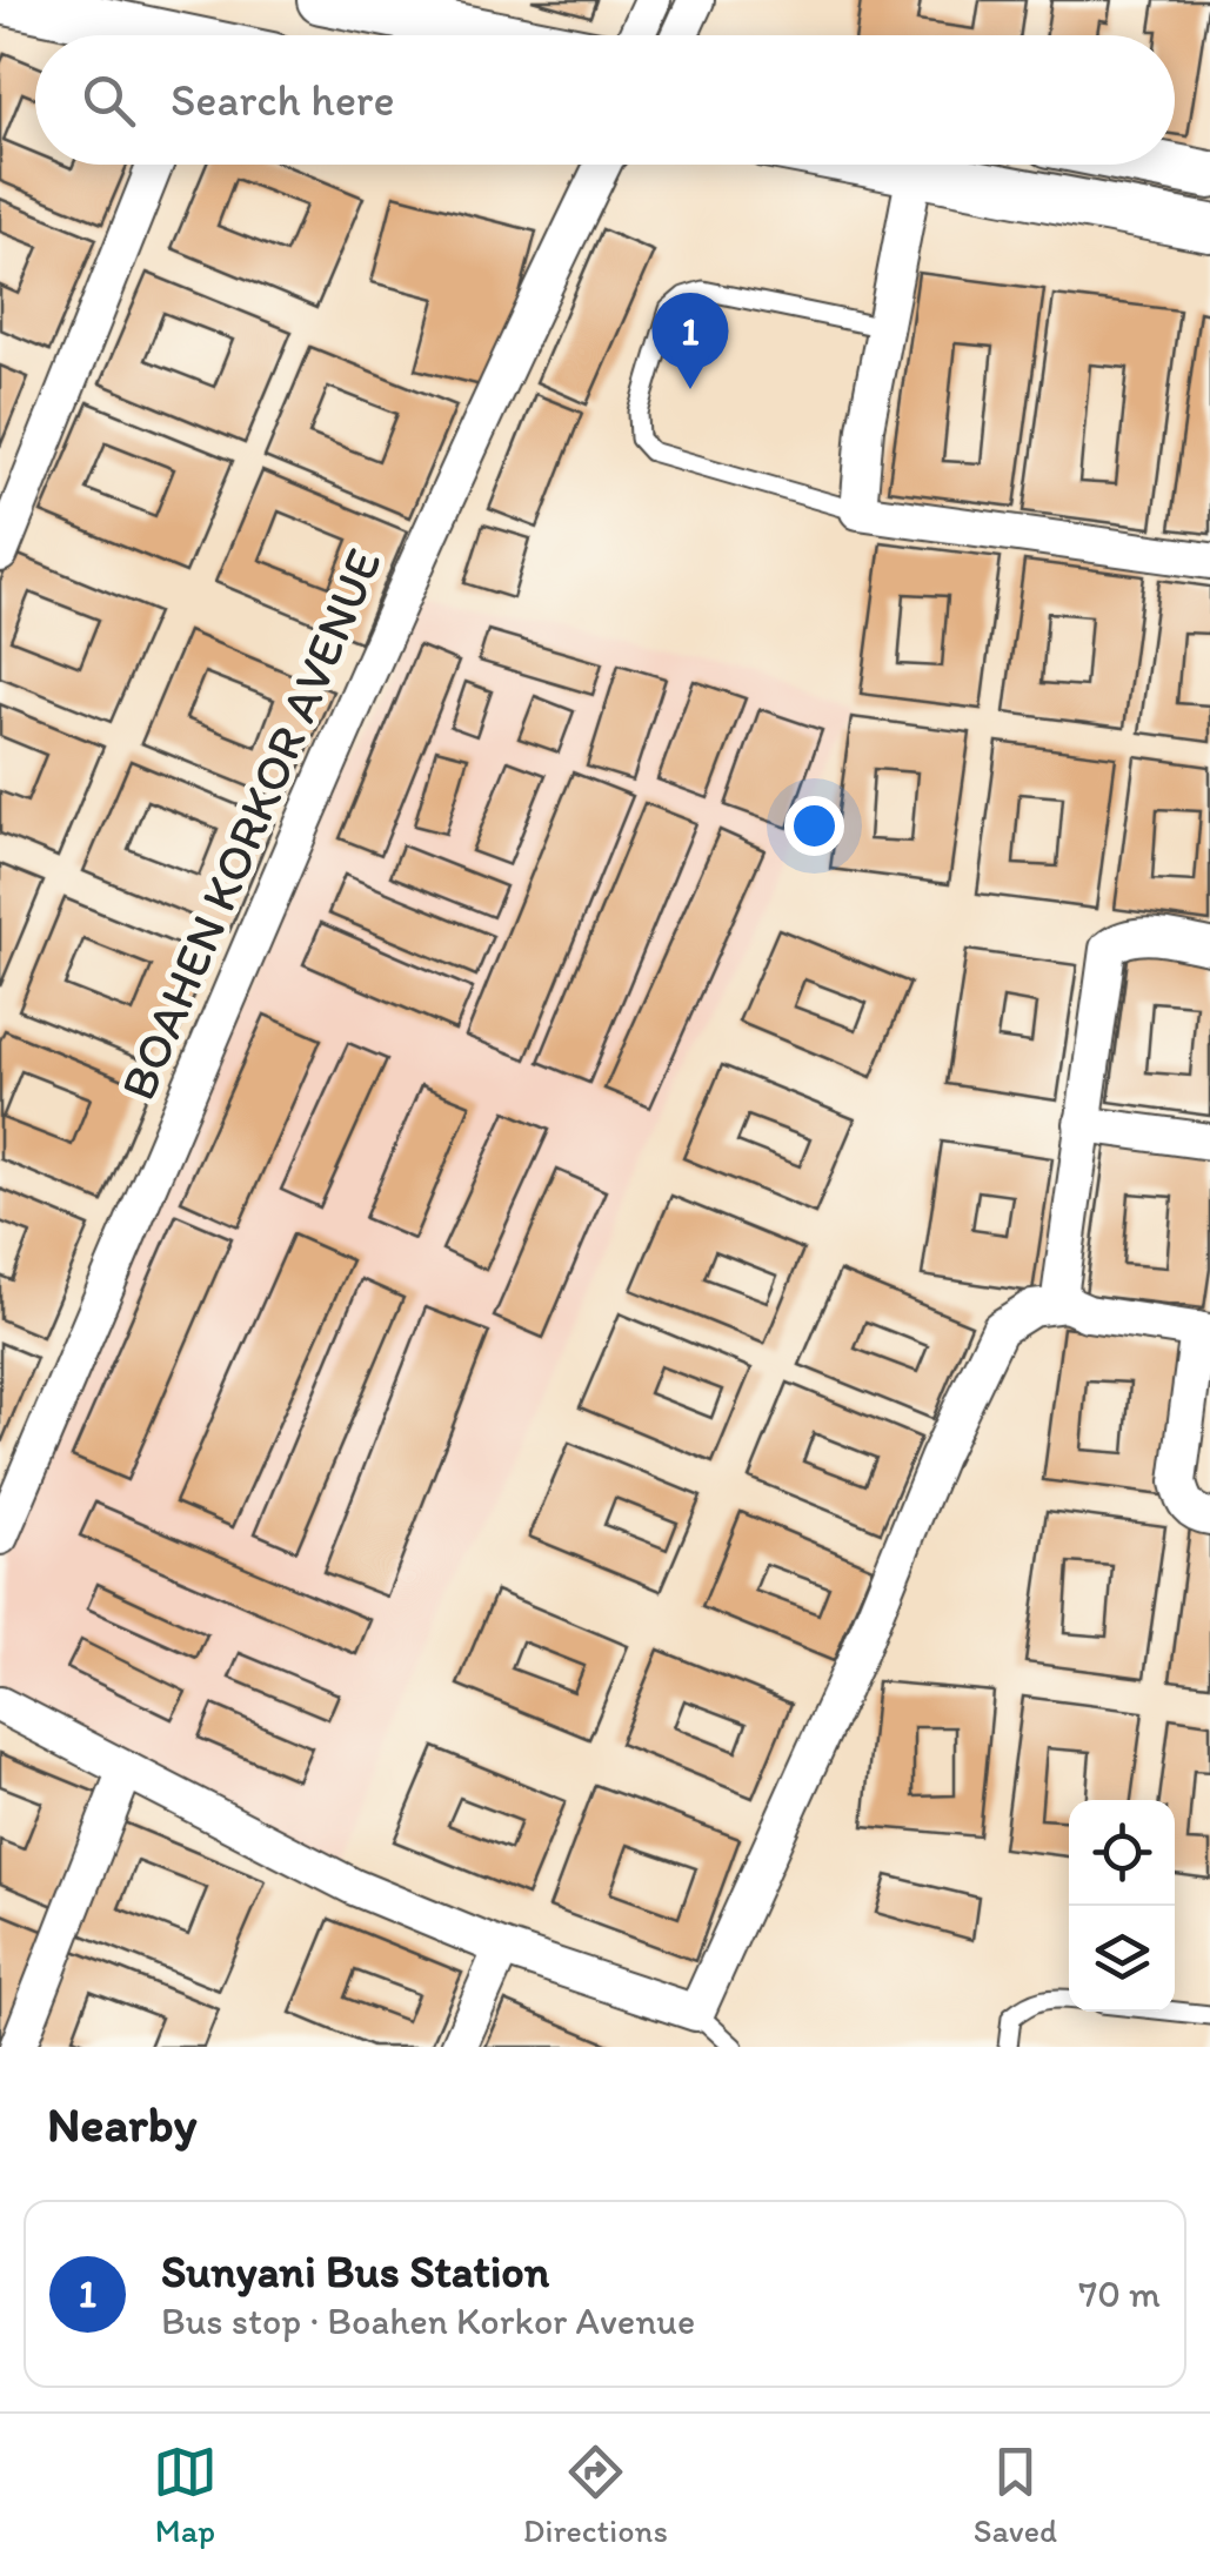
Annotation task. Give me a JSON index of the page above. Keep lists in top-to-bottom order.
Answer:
{
  "streets": {
    "street": ["BOAHEN KORKOR AVENUE"]
  },
  "page": {
    "search": "Search here",
    "pins": "1",
    "heading": "Nearby",
    "list": [
      {
        "mark": "1",
        "name": "Sunyani Bus Station",
        "note": "Bus stop · Boahen Korkor Avenue",
        "value": "70 m"
      }
    ],
    "nav": ["Map", "Directions", "Saved"]
  }
}
